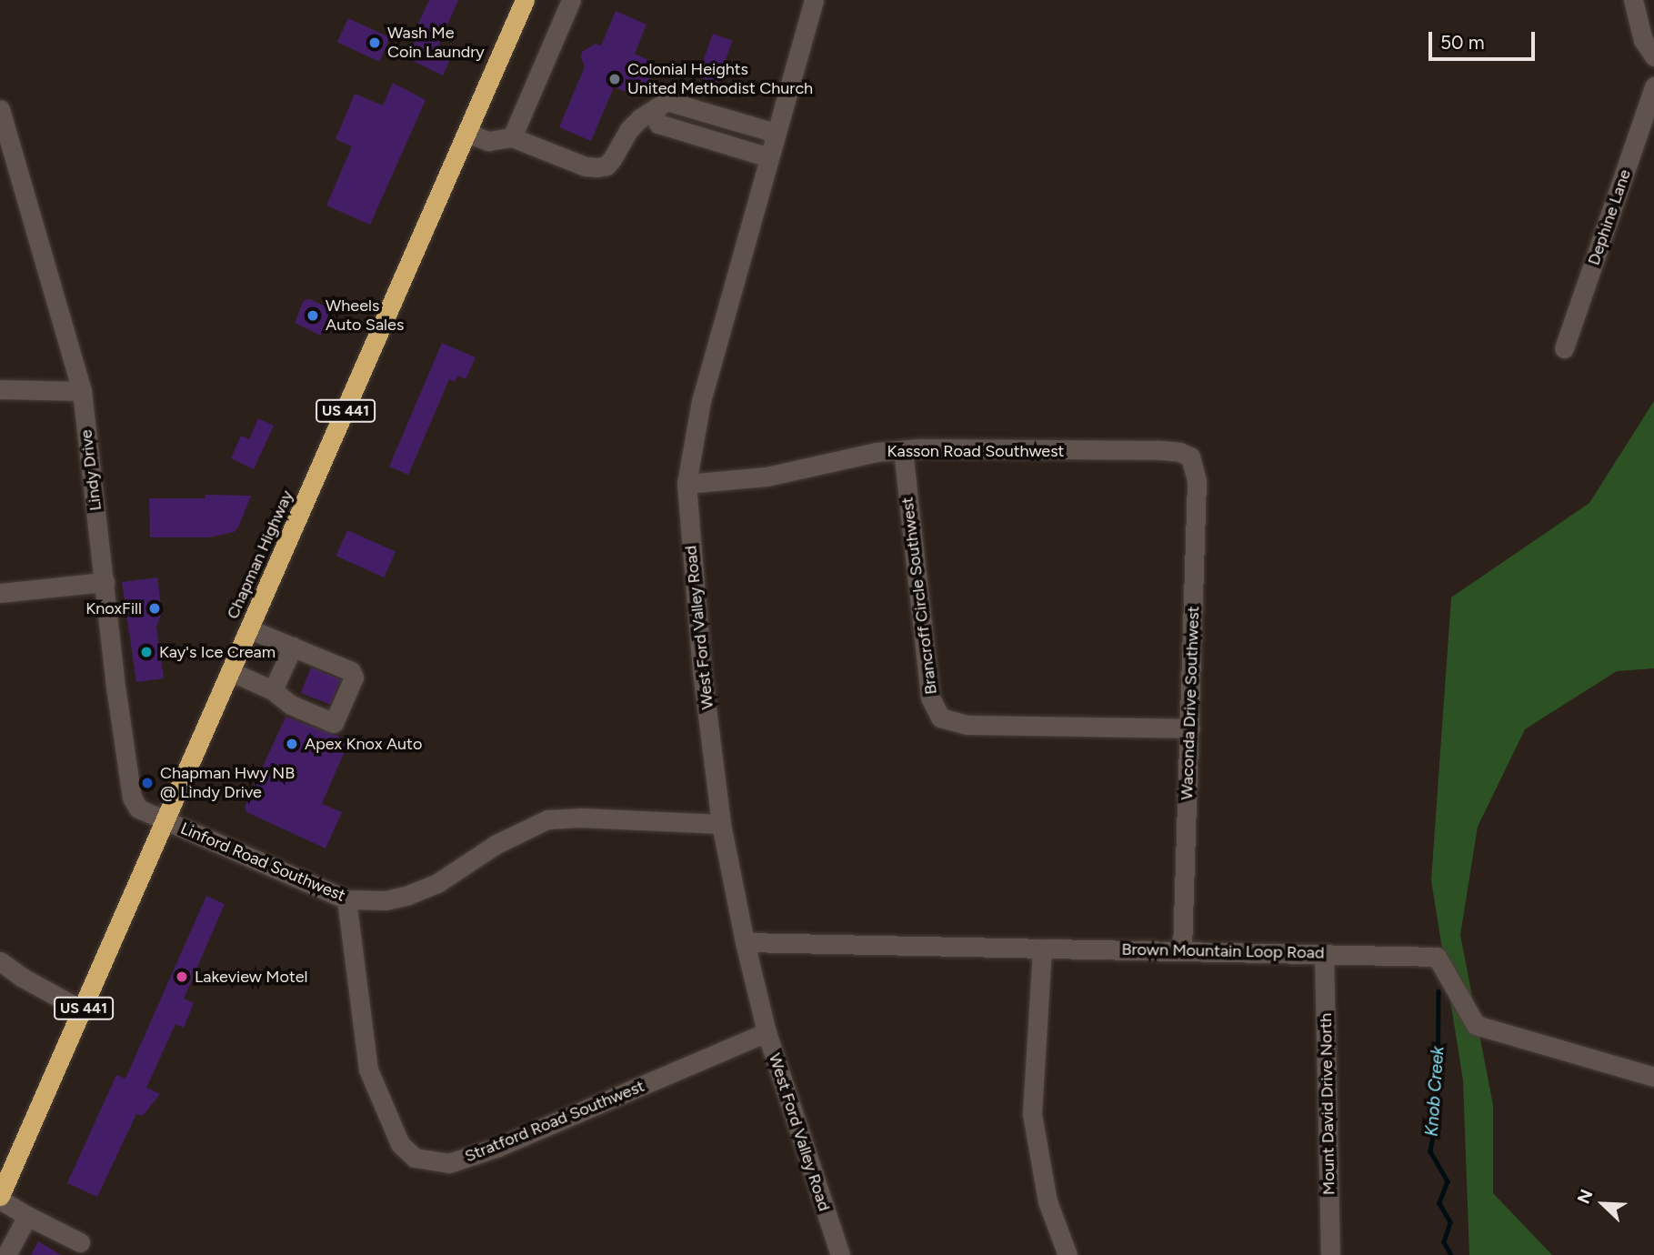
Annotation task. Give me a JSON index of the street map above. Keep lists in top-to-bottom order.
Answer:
{
  "streets": {
    "highway": ["US 441", "Chapman Highway"],
    "street": [
      "Dephine Lane",
      "Kasson Road Southwest",
      "Lindy Drive",
      "Brancroff Circle Southwest",
      "West Ford Valley Road",
      "Waconda Drive Southwest",
      "Linford Road Southwest",
      "Brown Mountain Loop Road",
      "Mount David Drive North",
      "Stratford Road Southwest"
    ]
  },
  "crossings": [
    ["Kasson Road Southwest", "Brancroff Circle Southwest"],
    ["Kasson Road Southwest", "West Ford Valley Road"],
    ["Kasson Road Southwest", "Waconda Drive Southwest"],
    ["Lindy Drive", "Chapman Highway"],
    ["Lindy Drive", "Linford Road Southwest"],
    ["Chapman Highway", "Linford Road Southwest"],
    ["Brancroff Circle Southwest", "Waconda Drive Southwest"],
    ["West Ford Valley Road", "Linford Road Southwest"],
    ["West Ford Valley Road", "Brown Mountain Loop Road"],
    ["West Ford Valley Road", "Stratford Road Southwest"],
    ["Waconda Drive Southwest", "Brown Mountain Loop Road"],
    ["Linford Road Southwest", "Stratford Road Southwest"],
    ["Brown Mountain Loop Road", "Mount David Drive North"]
  ],
  "water": ["Knob Creek"],
  "places": [
    "Wash Me Coin Laundry",
    "Colonial Heights United Methodist Church",
    "Wheels Auto Sales",
    "KnoxFill",
    "Kay's Ice Cream",
    "Apex Knox Auto",
    "Chapman Hwy NB @ Lindy Drive",
    "Lakeview Motel"
  ],
  "scale_bar": "50 m",
  "north": "top left"
}
